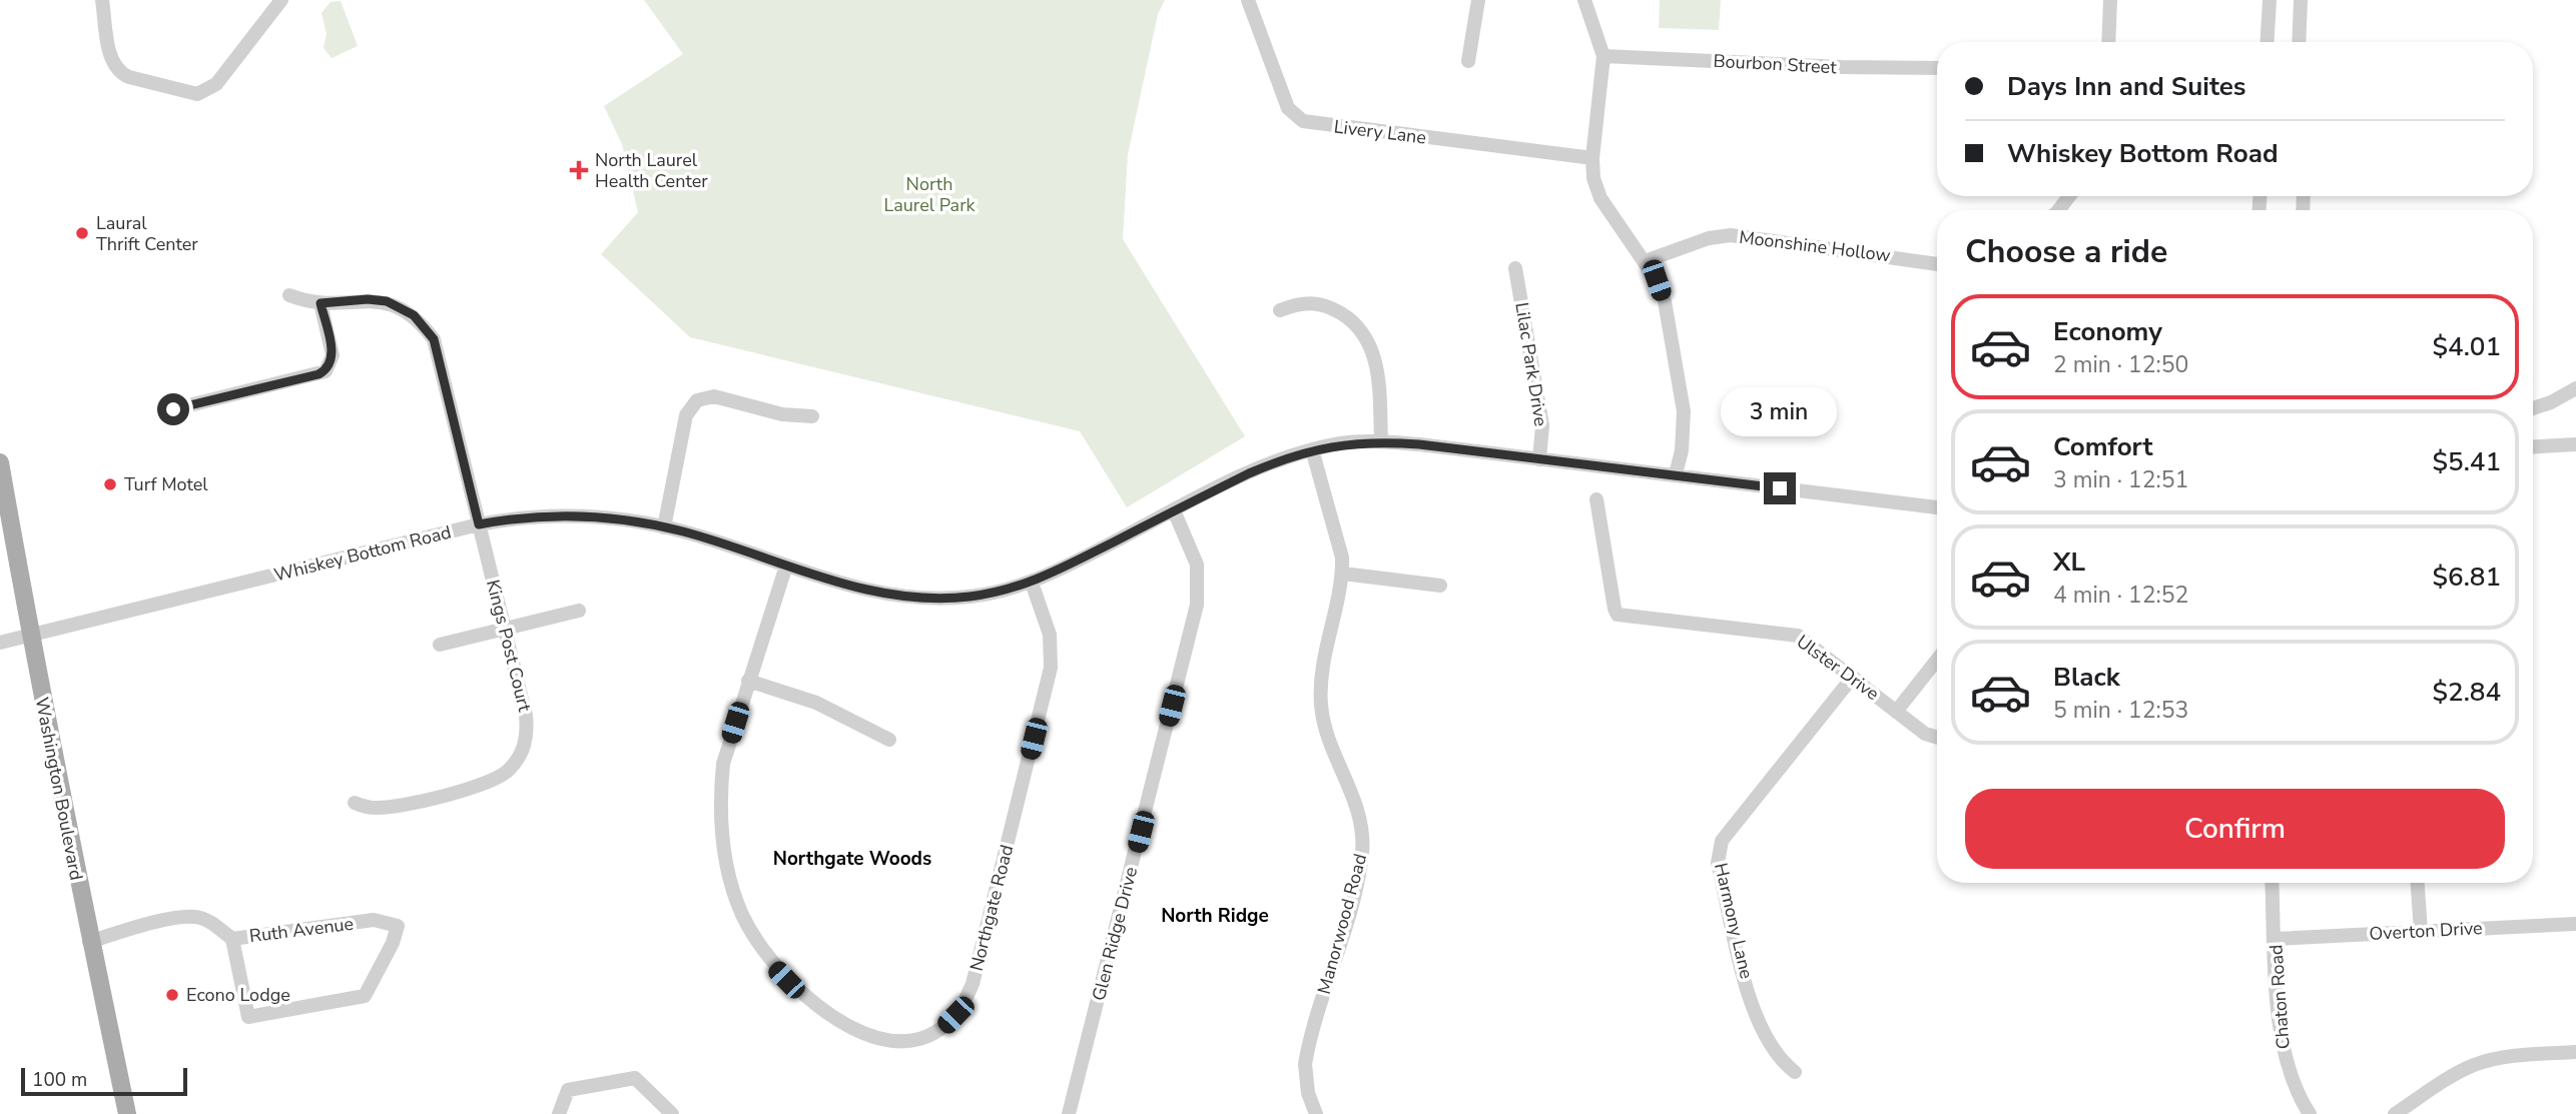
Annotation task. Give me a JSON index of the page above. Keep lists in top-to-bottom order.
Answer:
{
  "streets": {
    "main road": ["Washington Boulevard"],
    "street": [
      "Bourbon Street",
      "Livery Lane",
      "Moonshine Hollow",
      "Lilac Park Drive",
      "Whiskey Bottom Road",
      "Kings Post Court",
      "Ulster Drive",
      "Northgate Road",
      "Harmony Lane",
      "Manorwood Road",
      "Ruth Avenue",
      "Overton Drive",
      "Glen Ridge Drive",
      "Chaton Road"
    ]
  },
  "crossings": [
    ["Lilac Park Drive", "Whiskey Bottom Road"],
    ["Whiskey Bottom Road", "Kings Post Court"],
    ["Whiskey Bottom Road", "Washington Boulevard"],
    ["Whiskey Bottom Road", "Northgate Road"],
    ["Whiskey Bottom Road", "Manorwood Road"],
    ["Whiskey Bottom Road", "Glen Ridge Drive"],
    ["Ulster Drive", "Harmony Lane"],
    ["Washington Boulevard", "Ruth Avenue"],
    ["Overton Drive", "Chaton Road"]
  ],
  "districts": ["Northgate Woods", "North Ridge"],
  "parks": ["North Laurel Park"],
  "places": {
    "health": ["North Laurel Health Center"],
    "other": ["Laural Thrift Center", "Turf Motel", "Econo Lodge"]
  },
  "scale_bar": "100 m",
  "page": {
    "banner": ["Days Inn and Suites", "Whiskey Bottom Road"],
    "heading": "Choose a ride",
    "list": [
      {
        "name": "Economy",
        "note": "2 min · 12:50",
        "value": "$4.01"
      },
      {
        "name": "Comfort",
        "note": "3 min · 12:51",
        "value": "$5.41"
      },
      {
        "name": "XL",
        "note": "4 min · 12:52",
        "value": "$6.81"
      },
      {
        "name": "Black",
        "note": "5 min · 12:53",
        "value": "$2.84"
      }
    ],
    "bubble": "3 min",
    "buttons": "Confirm",
    "scale": "100 m"
  }
}
